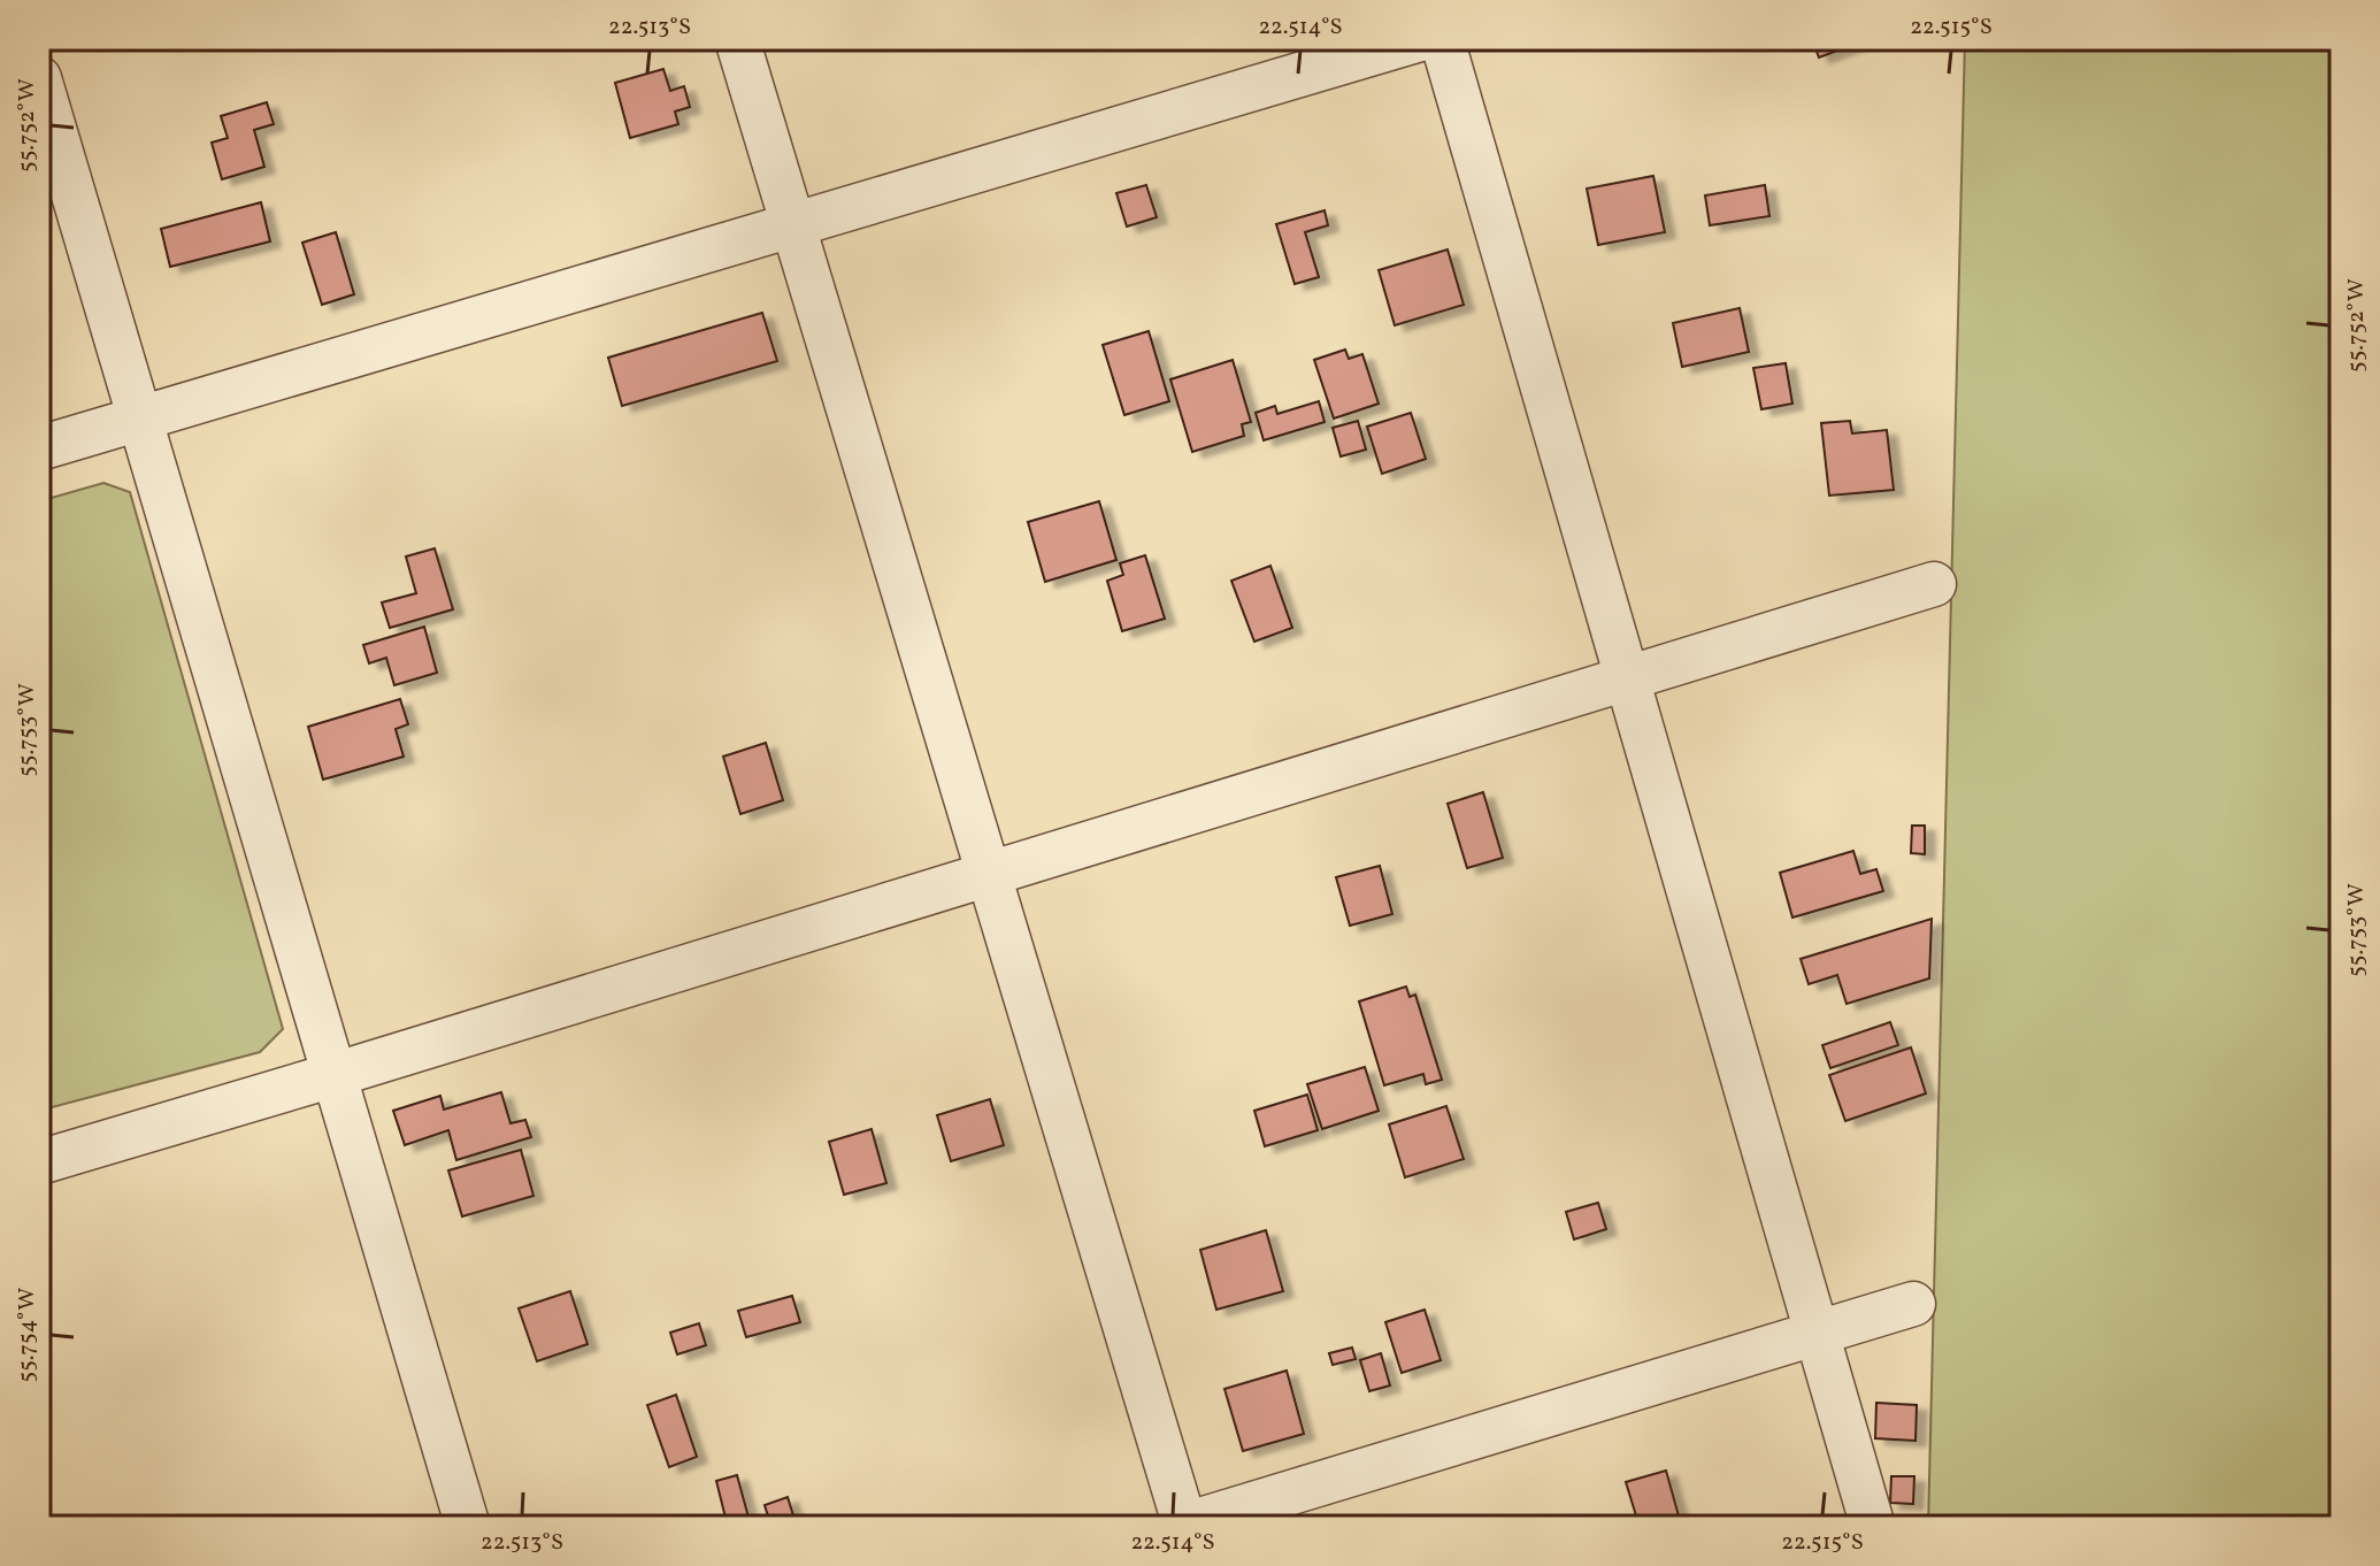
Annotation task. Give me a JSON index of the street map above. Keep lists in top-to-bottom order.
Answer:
{
  "coordinates": [
    "22.513°S",
    "22.514°S",
    "22.515°S",
    "55.752°W",
    "55.753°W",
    "55.754°W"
  ]
}
